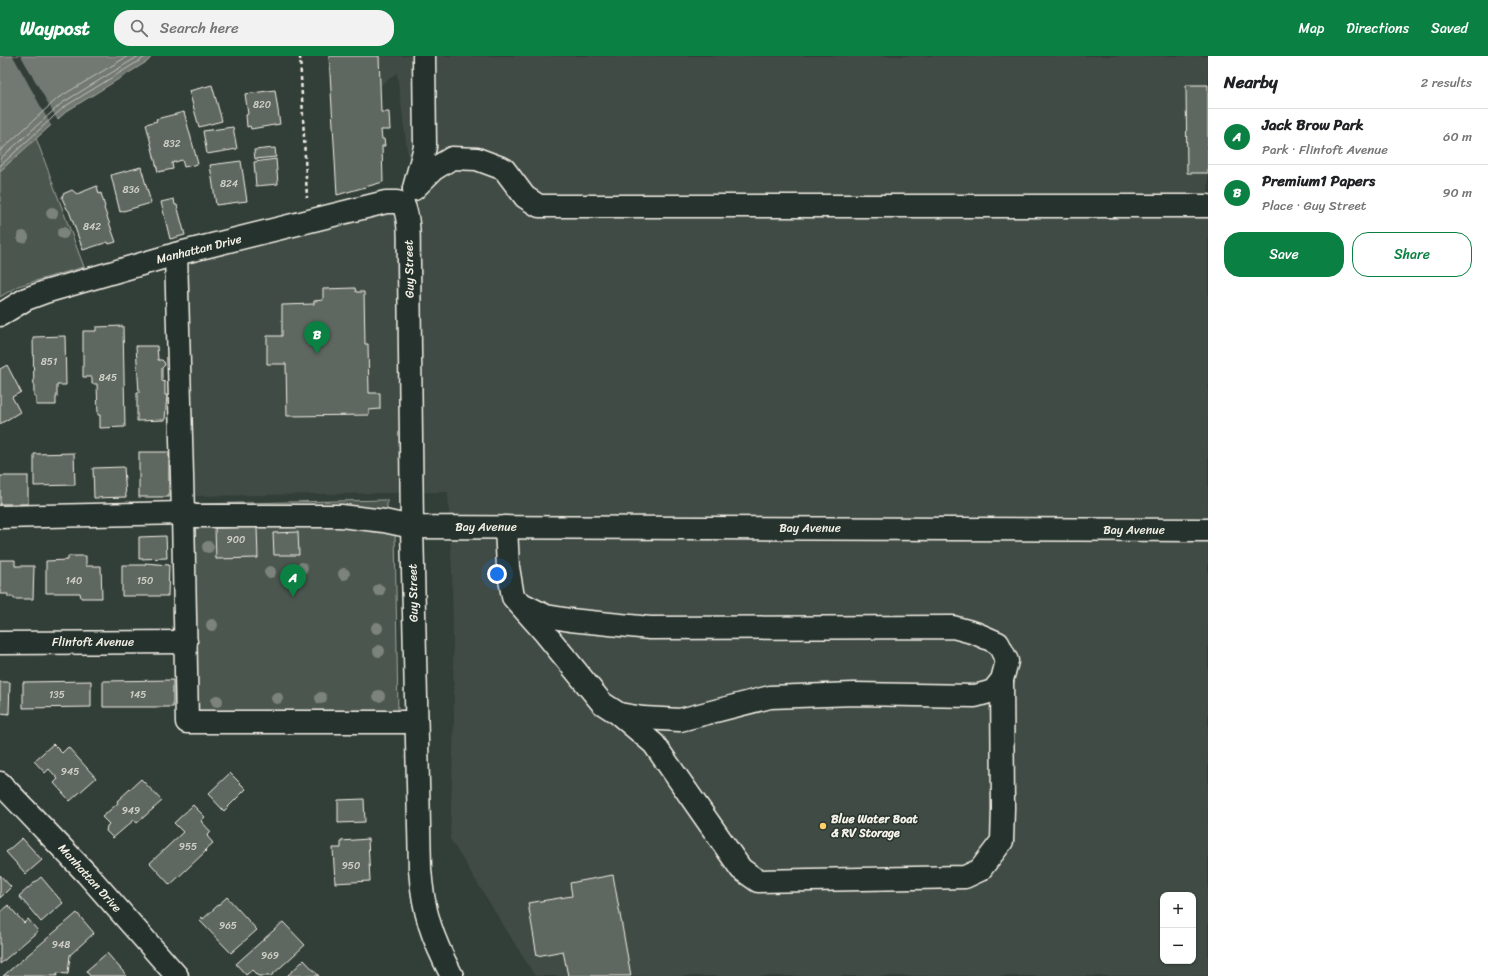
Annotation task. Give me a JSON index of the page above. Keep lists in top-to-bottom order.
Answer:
{
  "streets": {
    "street": [
      "Manhattan Drive",
      "Guy Street",
      "Bay Avenue",
      "Flintoft Avenue"
    ]
  },
  "crossings": [
    ["Manhattan Drive", "Guy Street"],
    ["Guy Street", "Bay Avenue"]
  ],
  "places": ["Blue Water Boat & RV Storage"],
  "house_numbers": [
    "820",
    "832",
    "824",
    "836",
    "842",
    "851",
    "845",
    "900",
    "140",
    "150",
    "135",
    "145",
    "945",
    "949",
    "955",
    "950",
    "965",
    "948",
    "969"
  ],
  "page": {
    "header": "Waypost",
    "search": "Search here",
    "nav": ["Map", "Directions", "Saved"],
    "heading": ["Nearby", "2 results"],
    "list": [
      {
        "mark": "A",
        "name": "Jack Brow Park",
        "note": "Park · Flintoft Avenue",
        "value": "60 m"
      },
      {
        "mark": "B",
        "name": "Premium1 Papers",
        "note": "Place · Guy Street",
        "value": "90 m"
      }
    ],
    "buttons": ["Save", "Share"],
    "pins": ["B", "A"],
    "map_buttons": ["+", "−"]
  }
}
